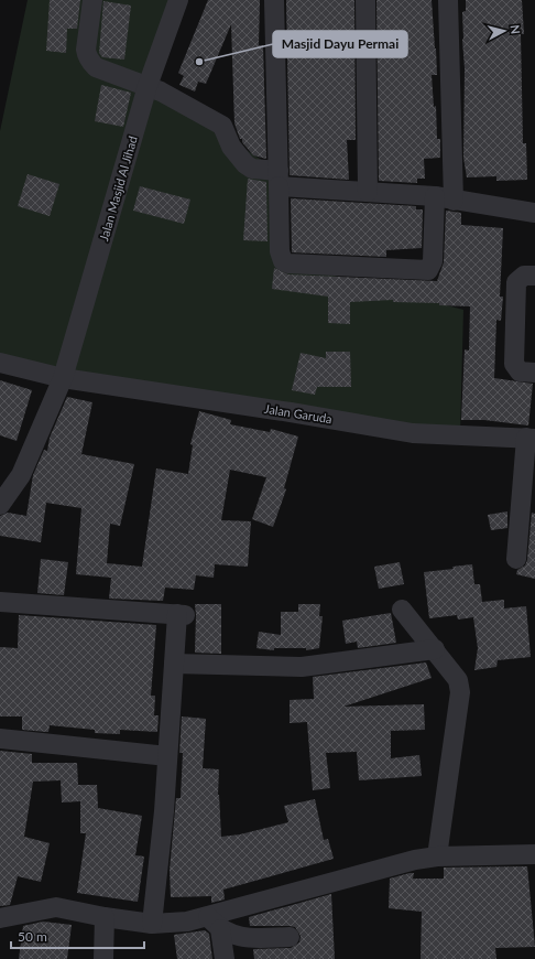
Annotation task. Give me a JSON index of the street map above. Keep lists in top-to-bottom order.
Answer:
{
  "streets": {
    "street": ["Jalan Masjid Al Jihad", "Jalan Garuda"]
  },
  "crossings": [
    ["Jalan Masjid Al Jihad", "Jalan Garuda"]
  ],
  "places": ["Masjid Dayu Permai"],
  "scale_bar": "50 m",
  "north": "right"
}
